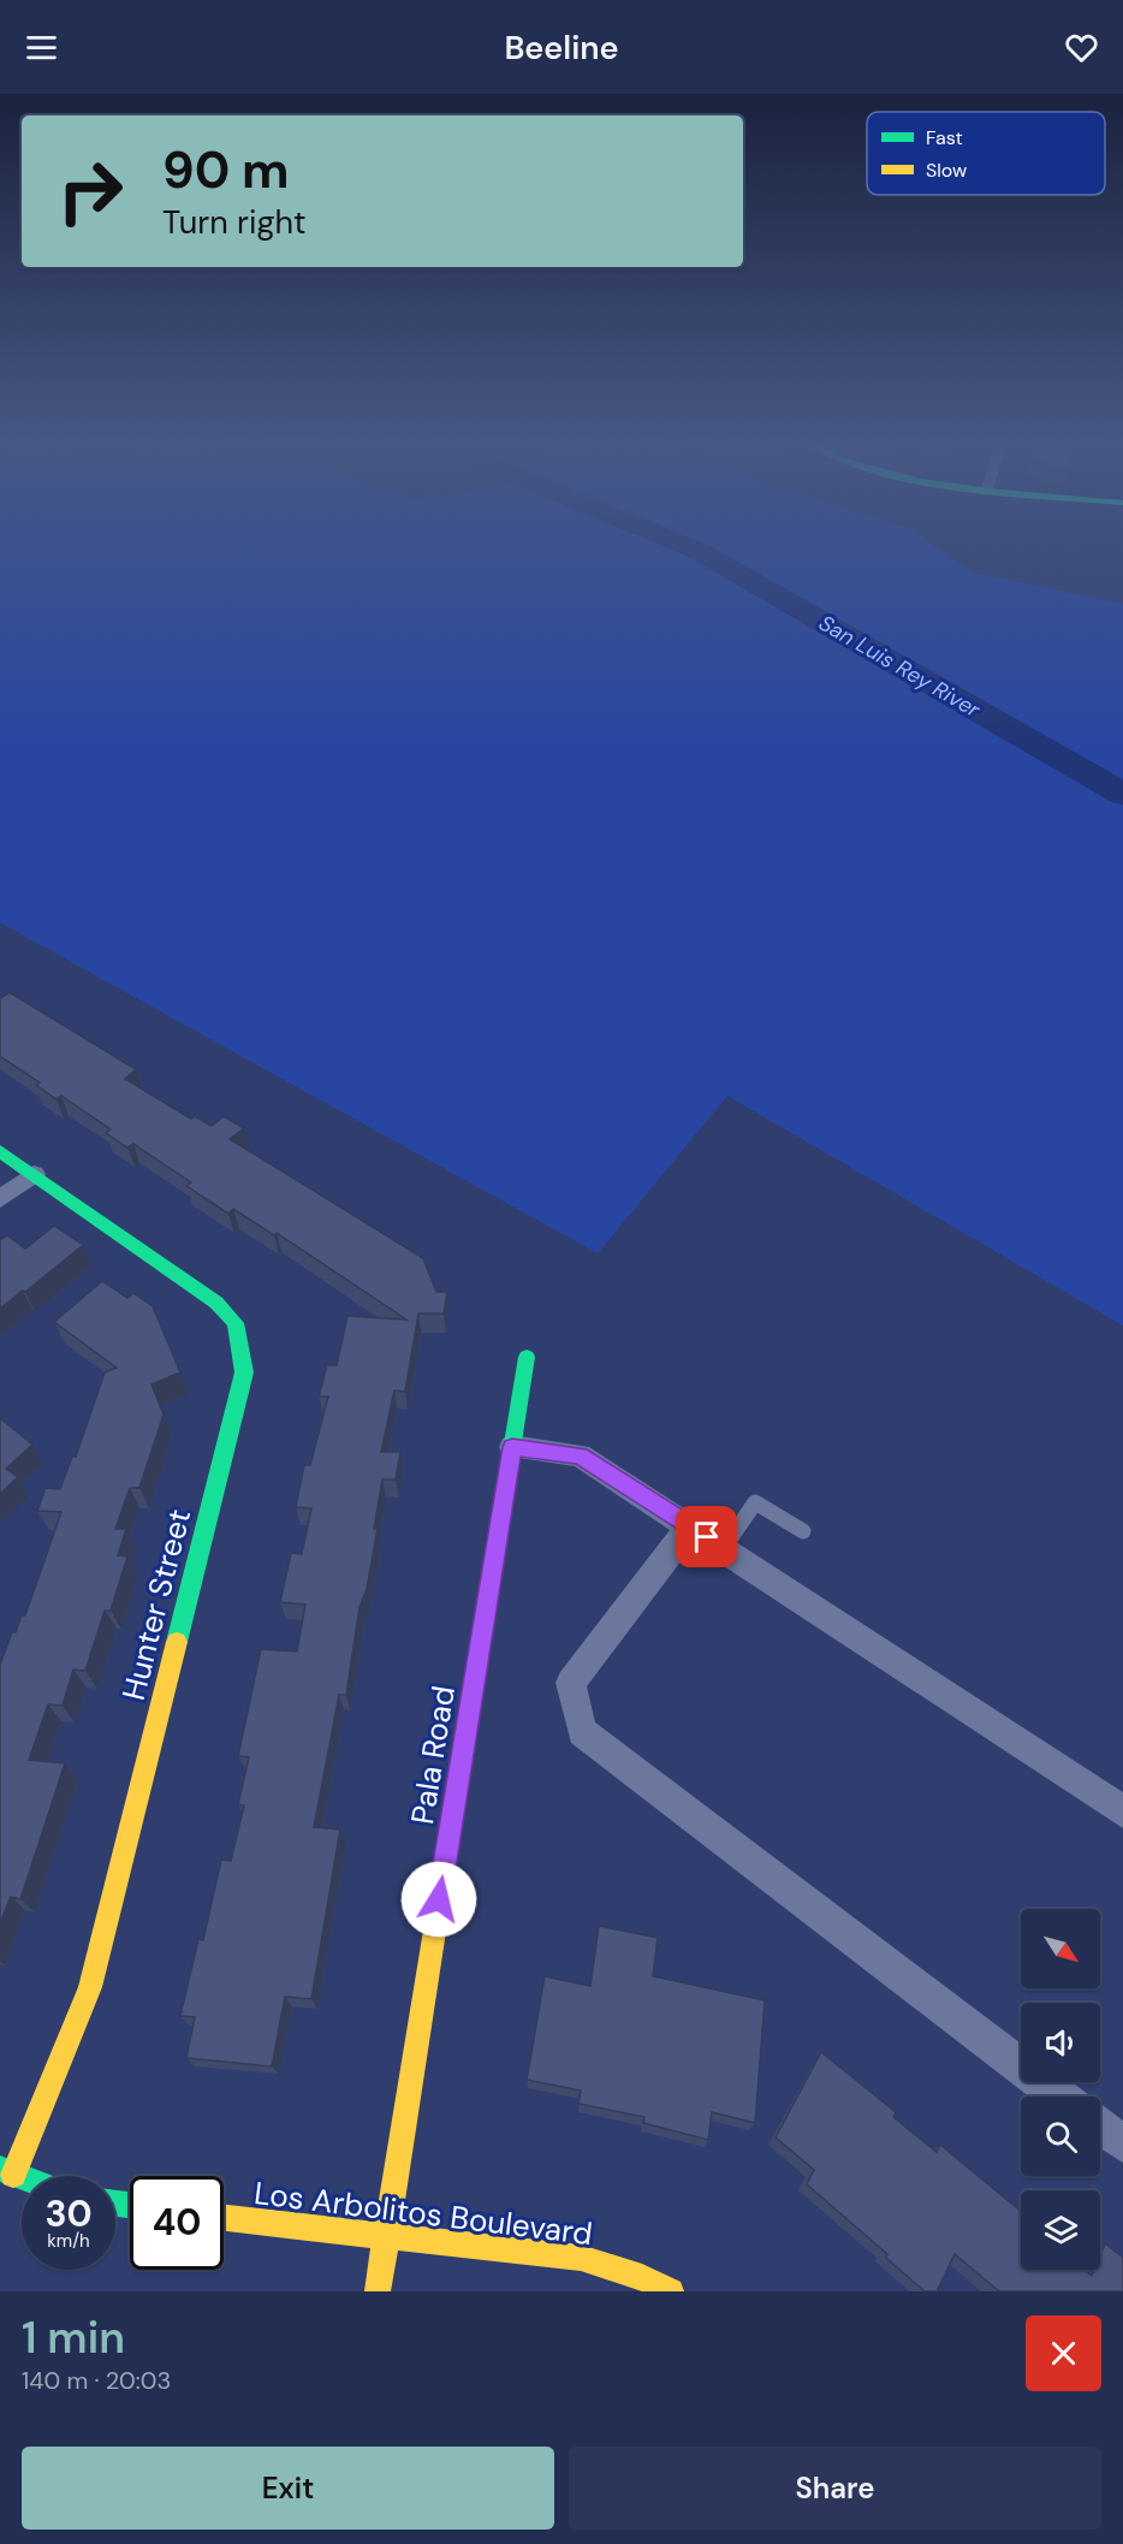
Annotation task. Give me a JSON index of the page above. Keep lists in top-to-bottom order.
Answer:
{
  "streets": {
    "street": ["Hunter Street", "Pala Road", "Los Arbolitos Boulevard"]
  },
  "crossings": [
    ["Pala Road", "Los Arbolitos Boulevard"]
  ],
  "water": ["San Luis Rey River"],
  "legend": ["Fast", "Slow"],
  "north": "bottom right",
  "page": {
    "header": "Beeline",
    "turn": ["90 m", "Turn right"],
    "speed": "30 km/h",
    "limit": "40",
    "heading": ["1 min", "140 m · 20:03"],
    "buttons": ["Exit", "Share"]
  }
}
